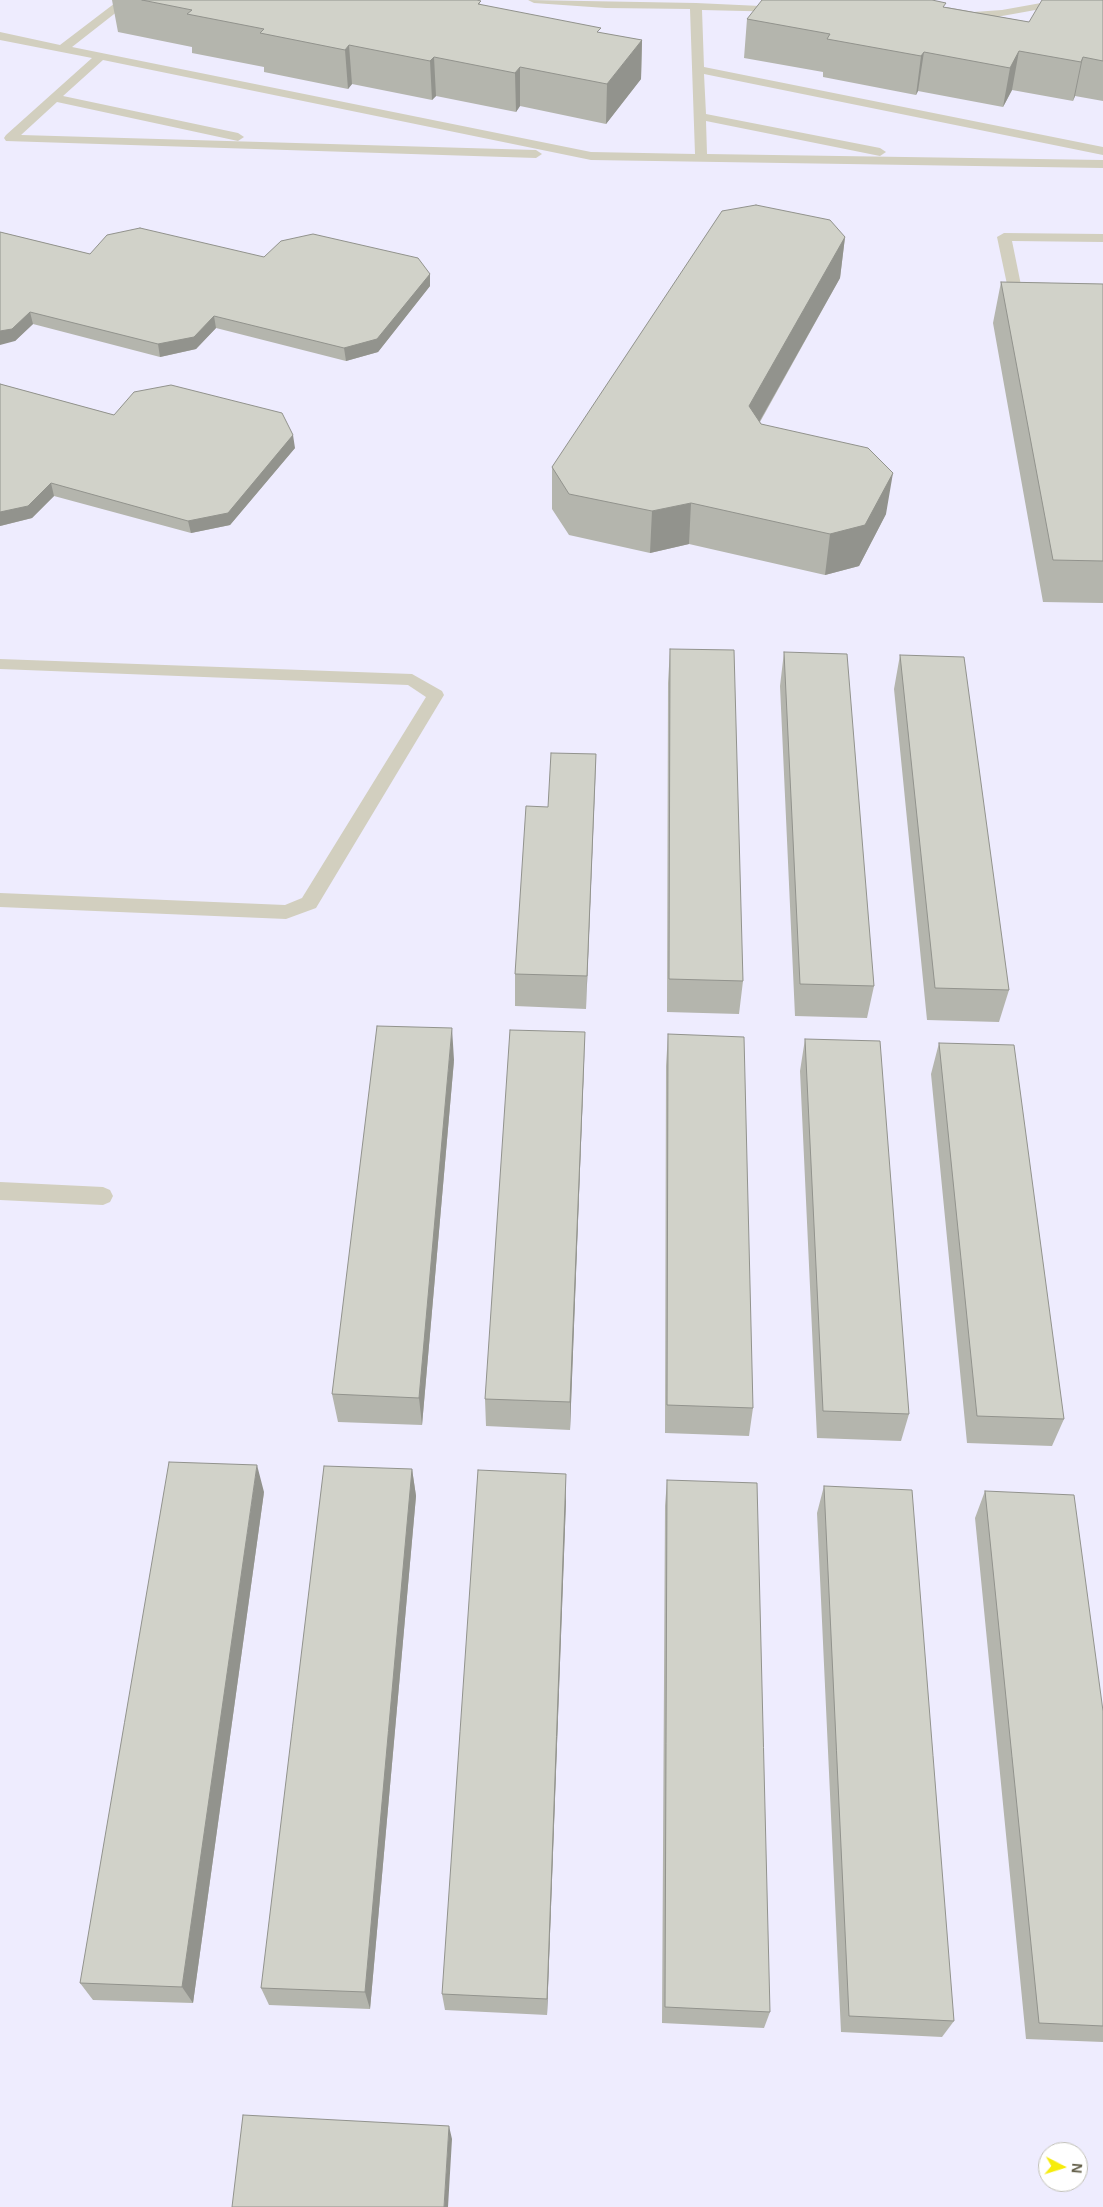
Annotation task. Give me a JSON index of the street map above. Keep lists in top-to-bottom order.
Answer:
{
  "north": "right"
}
